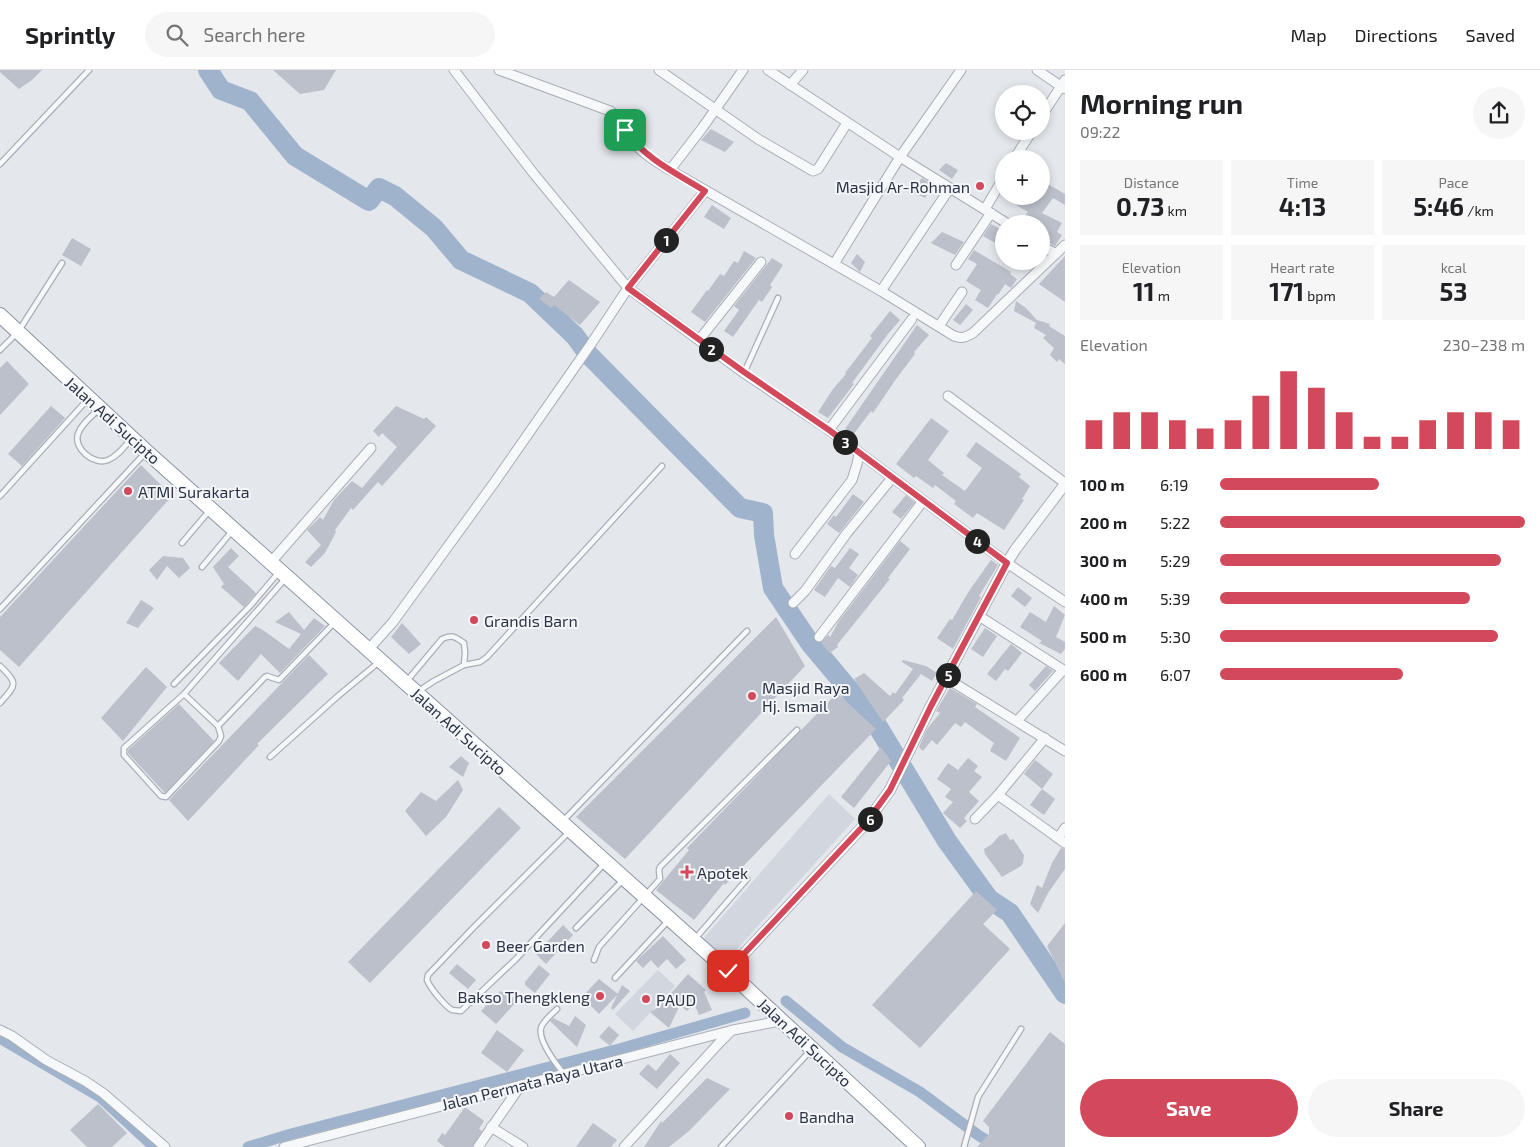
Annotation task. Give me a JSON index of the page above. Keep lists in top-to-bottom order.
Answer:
{
  "streets": {
    "highway": ["Jalan Adi Sucipto"],
    "street": ["Jalan Permata Raya Utara"]
  },
  "crossings": [
    ["Jalan Adi Sucipto", "Jalan Permata Raya Utara"]
  ],
  "places": {
    "other": [
      "Masjid Ar-Rohman",
      "ATMI Surakarta",
      "Grandis Barn",
      "Masjid Raya Hj. Ismail",
      "Beer Garden",
      "Bakso Thengkleng",
      "PAUD",
      "Bandha"
    ],
    "health": ["Apotek"]
  },
  "page": {
    "header": "Sprintly",
    "search": "Search here",
    "nav": ["Map", "Directions", "Saved"],
    "heading": ["Morning run", "09:22"],
    "map_buttons": ["+", "−"],
    "stats": [
      ["Distance", "0.73 km"],
      ["Time", "4:13"],
      ["Pace", "5:46 /km"],
      ["Elevation", "11 m"],
      ["Heart rate", "171 bpm"],
      ["kcal", "53"]
    ],
    "pins": [
      "1",
      "2",
      "3",
      "4",
      "5",
      "6"
    ],
    "chart": ["Elevation", "230–238 m"],
    "list": [
      {
        "name": "100 m",
        "note": "6:19"
      },
      {
        "name": "200 m",
        "note": "5:22"
      },
      {
        "name": "300 m",
        "note": "5:29"
      },
      {
        "name": "400 m",
        "note": "5:39"
      },
      {
        "name": "500 m",
        "note": "5:30"
      },
      {
        "name": "600 m",
        "note": "6:07"
      }
    ],
    "buttons": ["Save", "Share"]
  }
}
